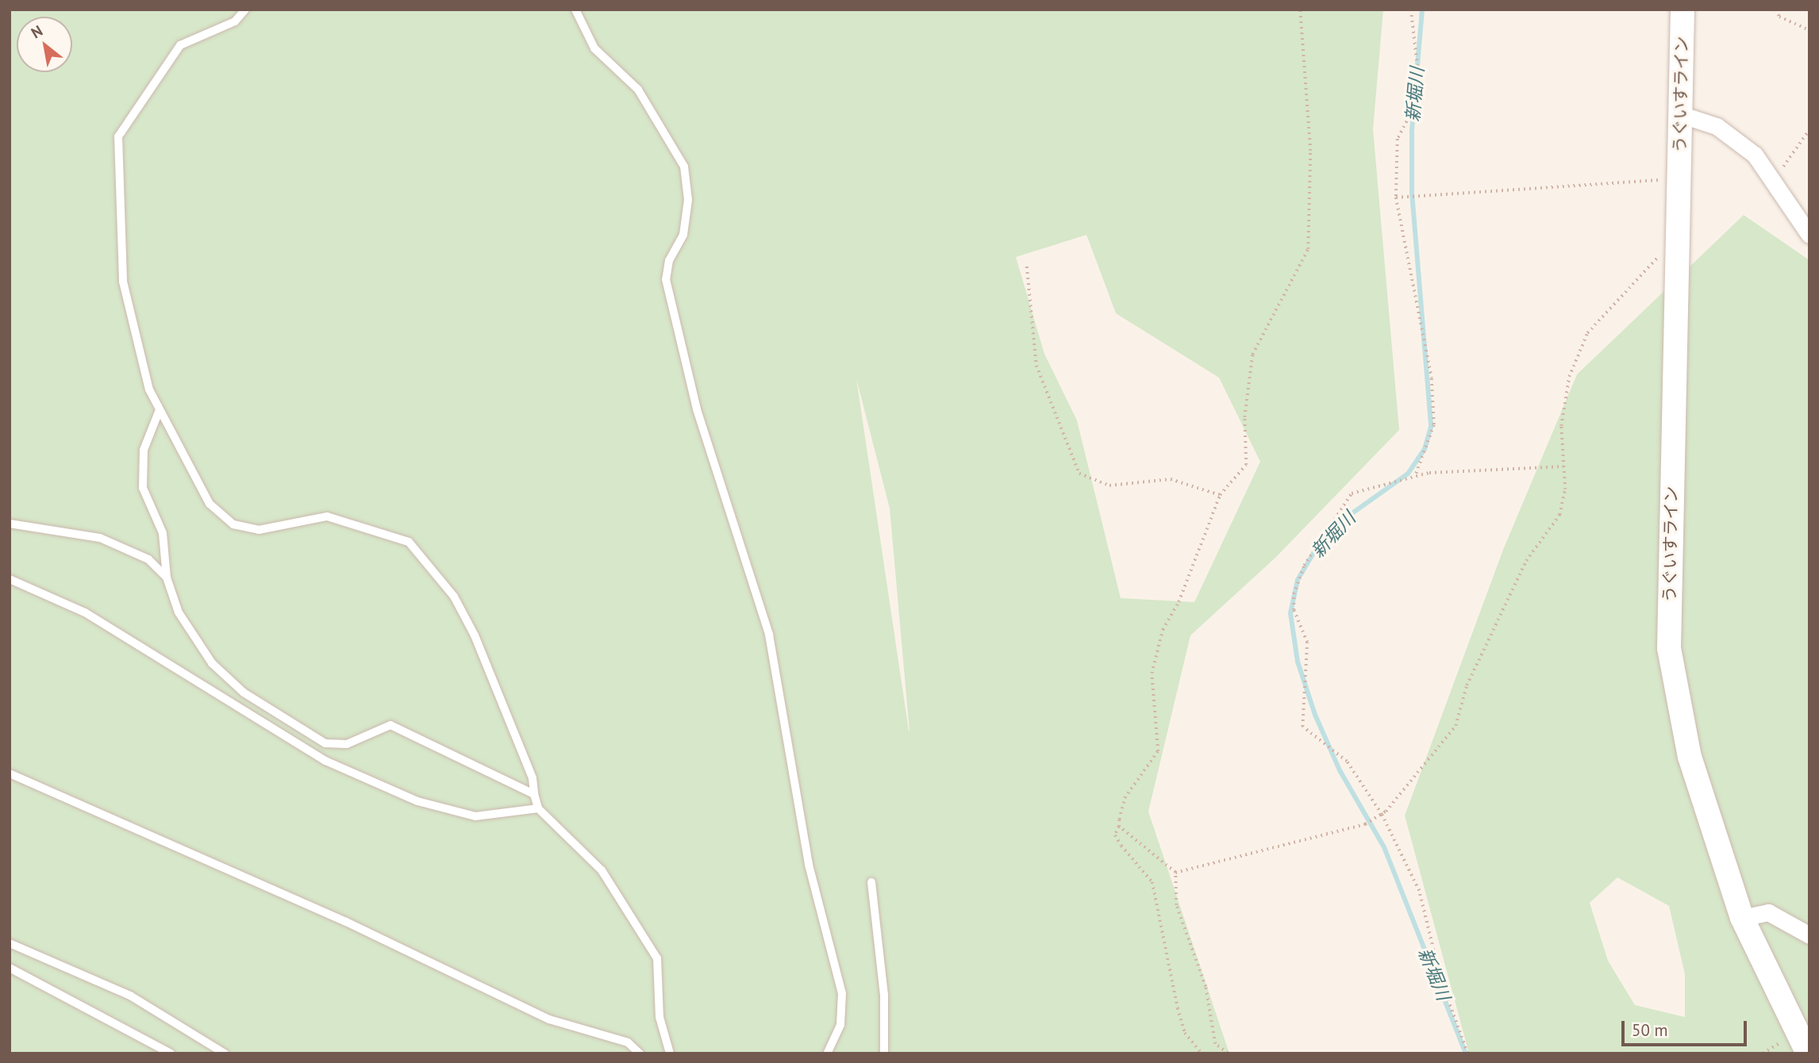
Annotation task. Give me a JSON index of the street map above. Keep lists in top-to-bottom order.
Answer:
{
  "streets": {
    "street": ["うぐいすライン"]
  },
  "water": ["新堀川"],
  "scale_bar": "50 m",
  "north": "top left"
}
